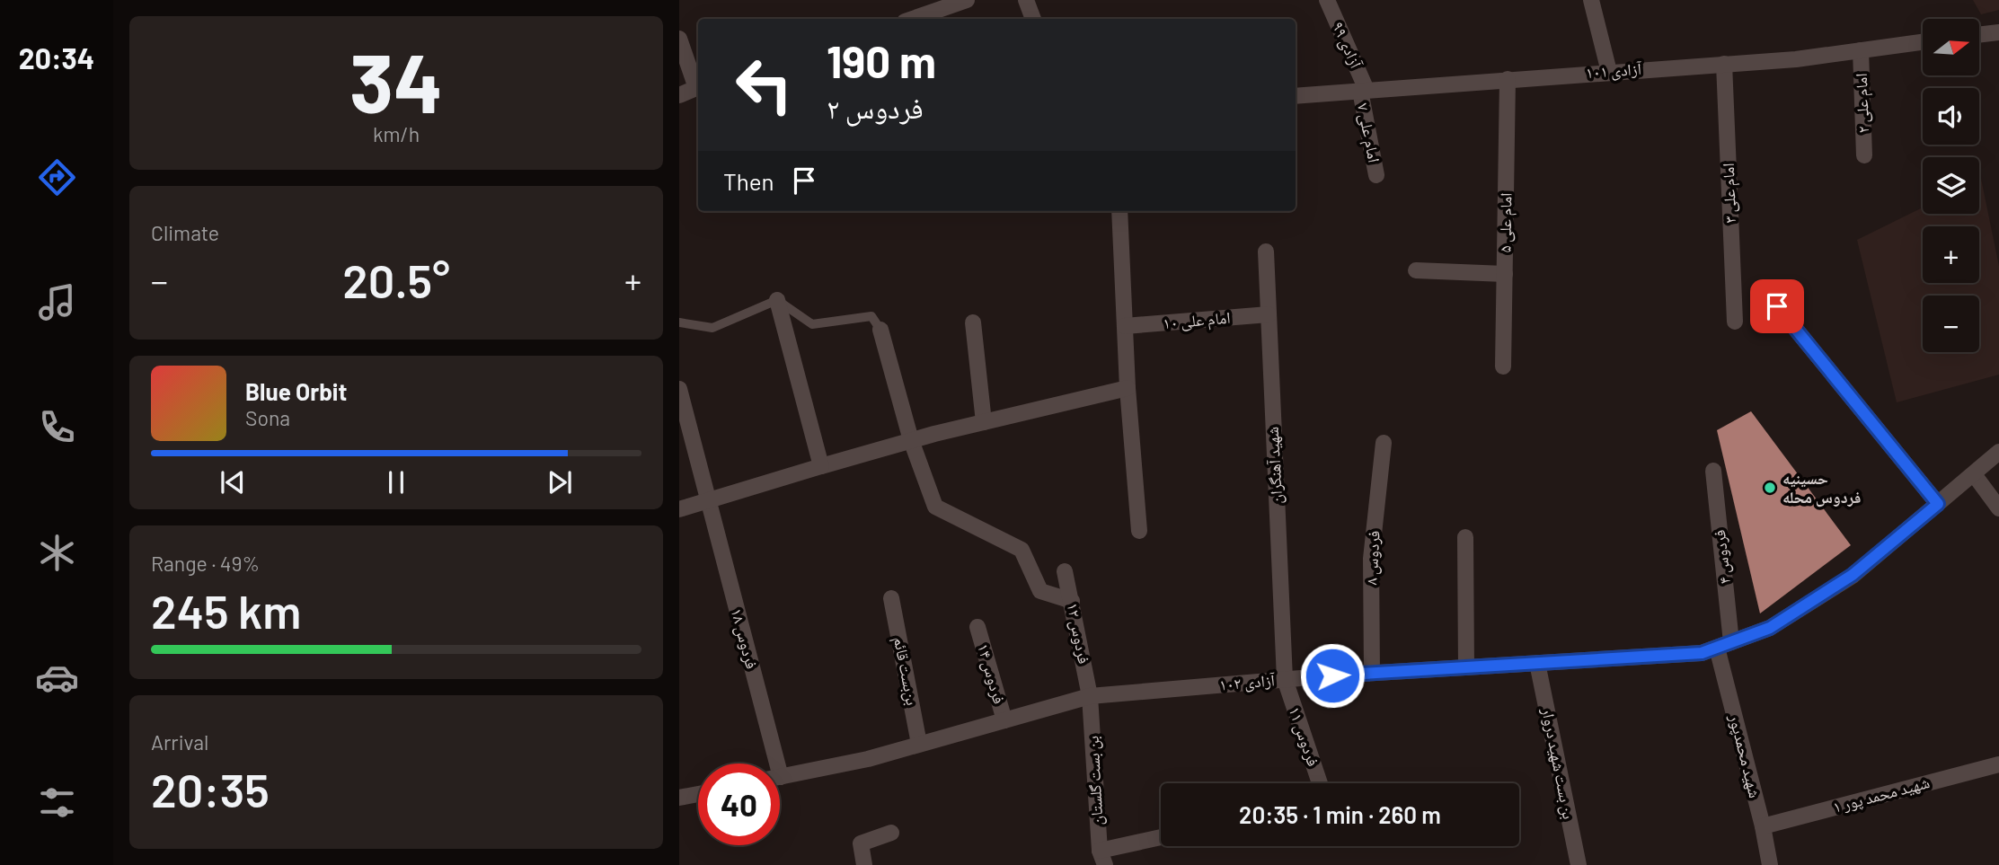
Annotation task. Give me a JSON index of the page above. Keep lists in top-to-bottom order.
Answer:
{
  "streets": {
    "street": [
      "آزادی ٩٩",
      "آزادی ۱۰۱",
      "امام علی ۲",
      "امام علی ۷",
      "امام علی ۳",
      "امام علی ۵",
      "امام علی ۱۰",
      "شهید آهنگران",
      "فردوس ۴",
      "فردوس ۸",
      "فردوس ۱۲",
      "فردوس ۱۸",
      "بن‌بست قائم",
      "فردوس ۱۴",
      "آزادی ۱۰۲",
      "فردوس ۱۱",
      "شهید محمدپور",
      "بن بست شهید دروار",
      "بن بست گلستان",
      "شهید محمد پور ۱"
    ]
  },
  "crossings": [
    ["آزادی ٩٩", "آزادی ۱۰۱"],
    ["آزادی ٩٩", "امام علی ۷"],
    ["آزادی ۱۰۱", "امام علی ۲"],
    ["آزادی ۱۰۱", "امام علی ۷"],
    ["آزادی ۱۰۱", "امام علی ۳"],
    ["آزادی ۱۰۱", "امام علی ۵"],
    ["امام علی ۱۰", "شهید آهنگران"],
    ["شهید آهنگران", "آزادی ۱۰۲"],
    ["شهید آهنگران", "فردوس ۱۱"],
    ["فردوس ۴", "آزادی ۱۰۲"],
    ["فردوس ۴", "شهید محمدپور"],
    ["فردوس ۸", "آزادی ۱۰۲"],
    ["فردوس ۱۲", "آزادی ۱۰۲"],
    ["فردوس ۱۲", "بن بست گلستان"],
    ["بن‌بست قائم", "آزادی ۱۰۲"],
    ["فردوس ۱۴", "آزادی ۱۰۲"],
    ["آزادی ۱۰۲", "فردوس ۱۱"],
    ["آزادی ۱۰۲", "شهید محمدپور"],
    ["آزادی ۱۰۲", "بن بست شهید دروار"],
    ["آزادی ۱۰۲", "بن بست گلستان"],
    ["شهید محمدپور", "شهید محمد پور ۱"]
  ],
  "places": ["حسینیه فردوس محله"],
  "north": "right",
  "page": {
    "tabs": "20:34",
    "tile": [
      ["34", "km/h"],
      "Climate",
      ["Range · 49%", "245 km"],
      ["Arrival", "20:35"]
    ],
    "map_buttons": ["+", "−"],
    "turn": ["190 m", "فردوس ۲"],
    "then": "Then",
    "heat": ["−", "20.5°", "+"],
    "song": ["Blue Orbit", "Sona"],
    "limit": "40",
    "trip": "20:35 · 1 min · 260 m"
  }
}
